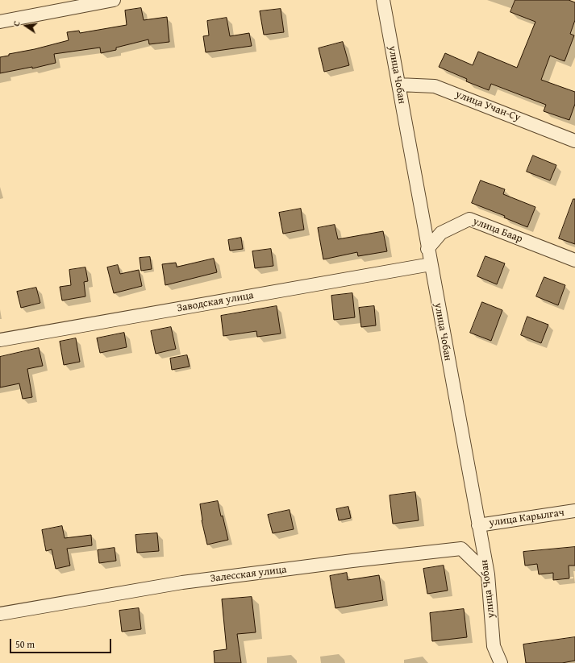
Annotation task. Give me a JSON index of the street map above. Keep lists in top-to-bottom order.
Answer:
{
  "streets": {
    "street": [
      "улица Чобан",
      "улица Учан-Су",
      "улица Баар",
      "Заводская улица",
      "улица Карылгач",
      "Залесская улица"
    ]
  },
  "crossings": [
    ["улица Чобан", "улица Учан-Су"],
    ["улица Чобан", "улица Баар"],
    ["улица Чобан", "Заводская улица"],
    ["улица Чобан", "улица Карылгач"],
    ["улица Чобан", "Залесская улица"]
  ],
  "scale_bar": "50 m",
  "north": "left"
}
